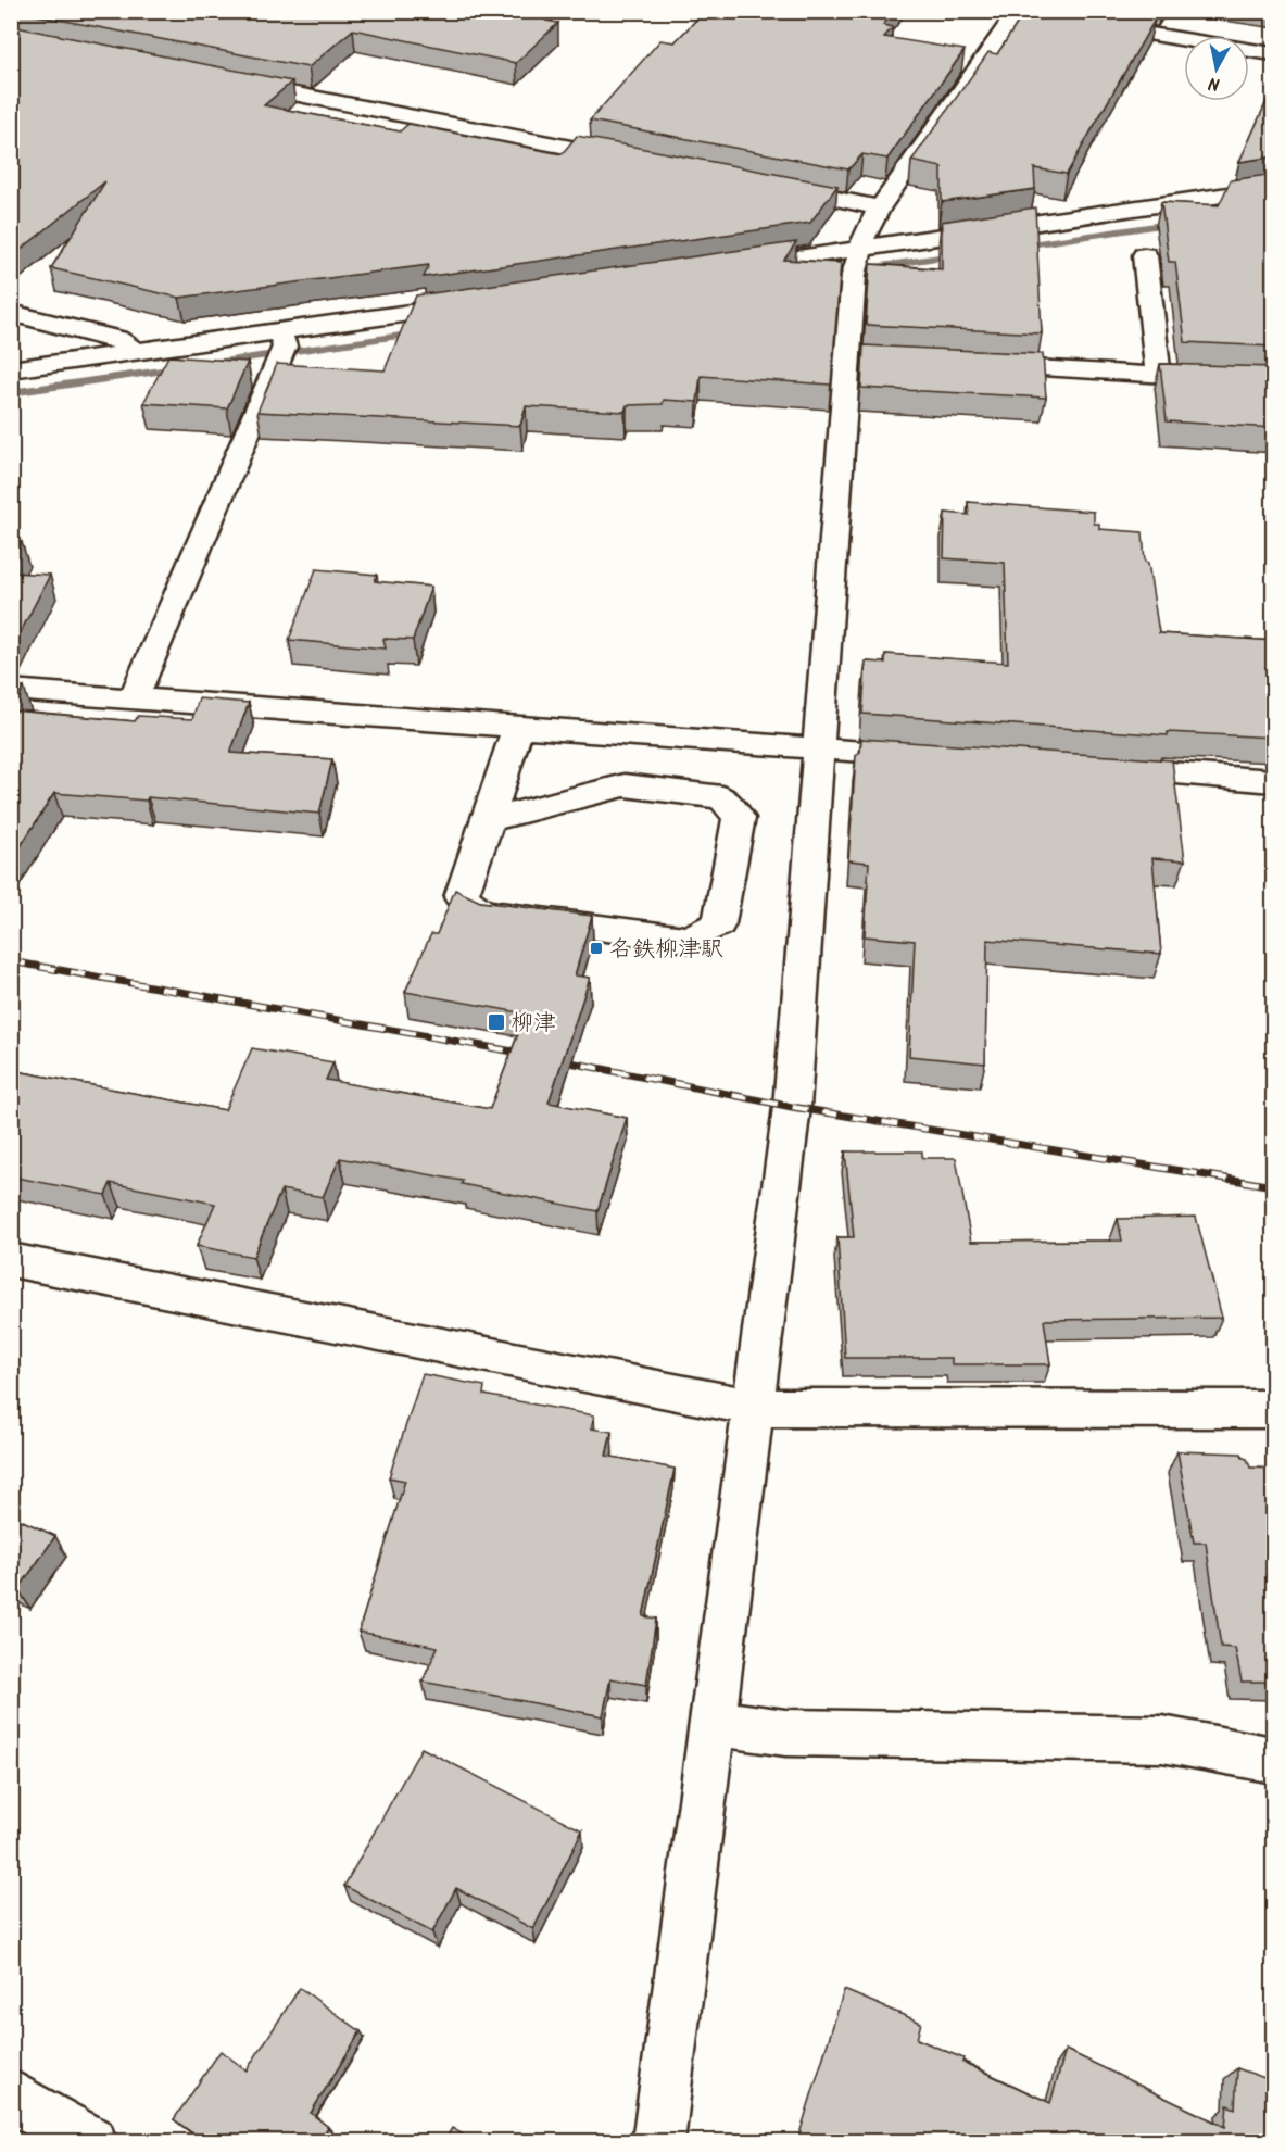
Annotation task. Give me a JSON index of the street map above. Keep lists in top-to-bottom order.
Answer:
{
  "places": {
    "transit": ["名鉄柳津駅", "柳津"]
  },
  "north": "bottom"
}
